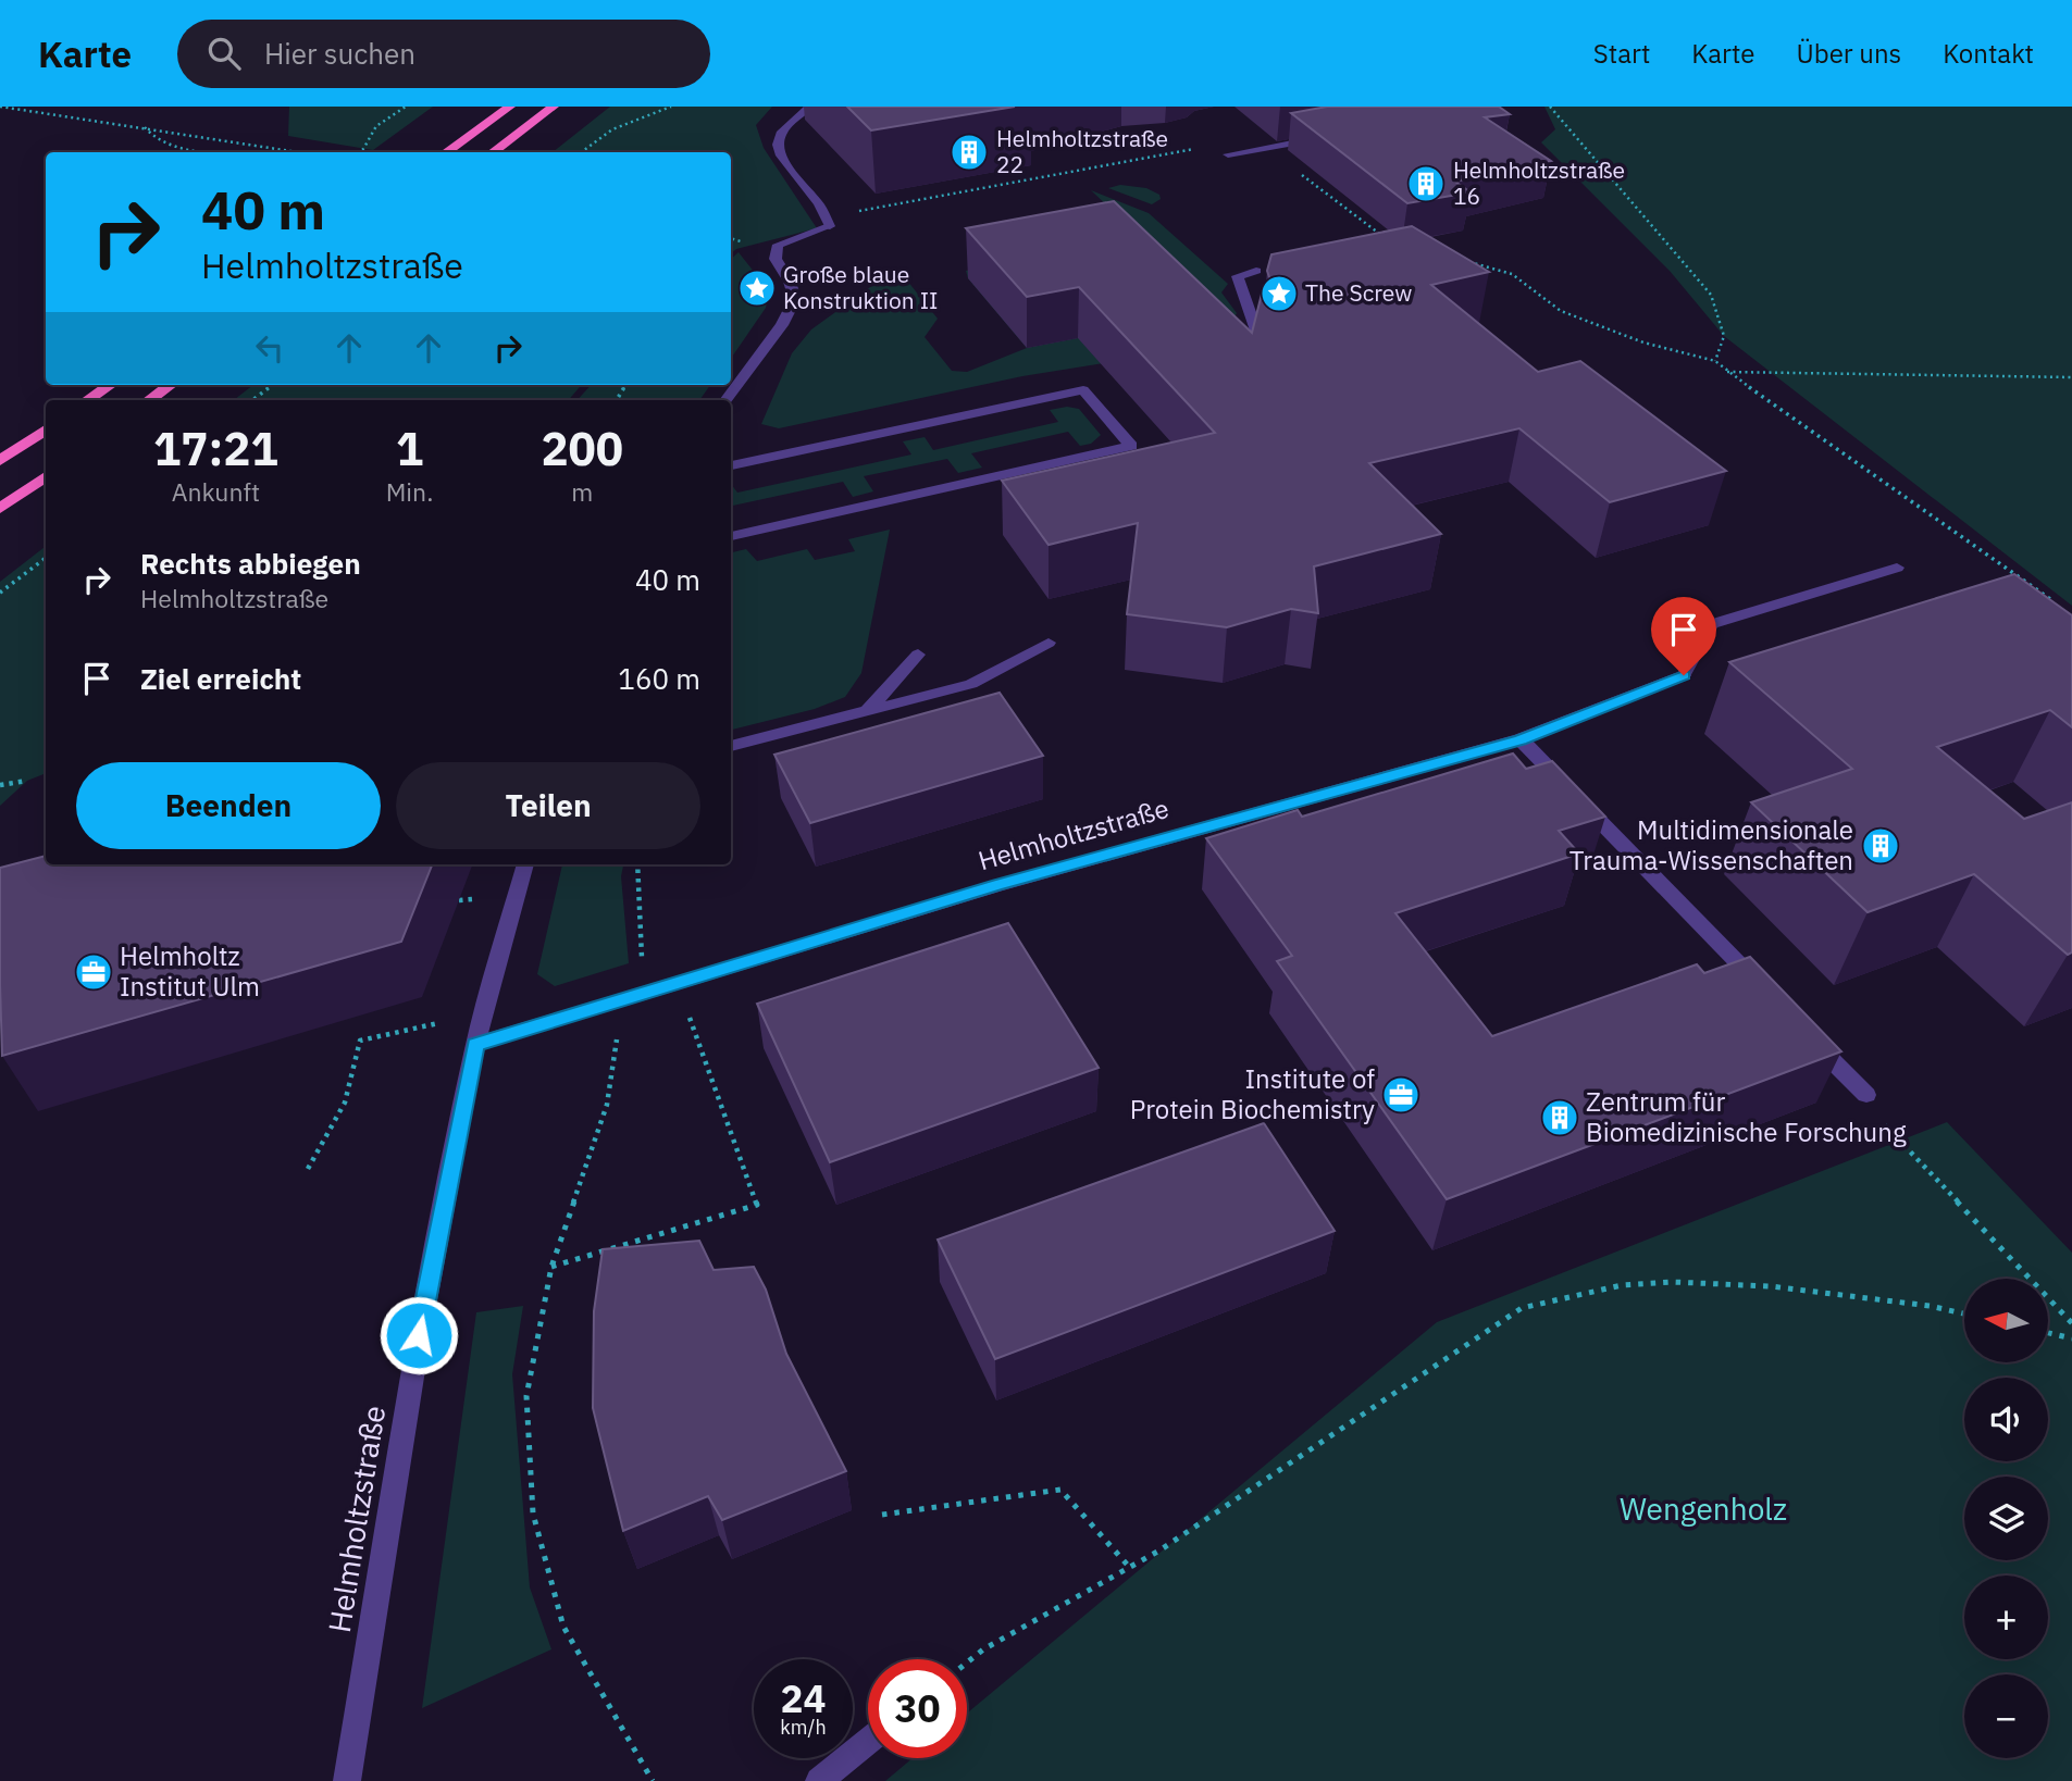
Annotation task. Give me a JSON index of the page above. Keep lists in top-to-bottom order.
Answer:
{
  "streets": {
    "street": ["Helmholtzstraße"]
  },
  "parks": ["Wengenholz"],
  "places": {
    "building": [
      "Helmholtzstraße 22",
      "Helmholtzstraße 16",
      "Multidimensionale Trauma-Wissenschaften",
      "Zentrum für Biomedizinische Forschung"
    ],
    "place": ["Große blaue Konstruktion II", "The Screw"],
    "office": ["Helmholtz Institut Ulm", "Institute of Protein Biochemistry"]
  },
  "north": "left",
  "page": {
    "header": "Karte",
    "search": "Hier suchen",
    "nav": [
      "Start",
      "Karte",
      "Über uns",
      "Kontakt"
    ],
    "turn": ["40 m", "Helmholtzstraße"],
    "eta": [
      "17:21",
      "Ankunft",
      "1",
      "Min.",
      "200",
      "m"
    ],
    "list": [
      {
        "name": "Rechts abbiegen",
        "note": "Helmholtzstraße",
        "value": "40 m"
      },
      {
        "name": "Ziel erreicht",
        "value": "160 m"
      }
    ],
    "buttons": ["Beenden", "Teilen"],
    "map_buttons": ["+", "−"],
    "speed": "24 km/h",
    "limit": "30"
  }
}
